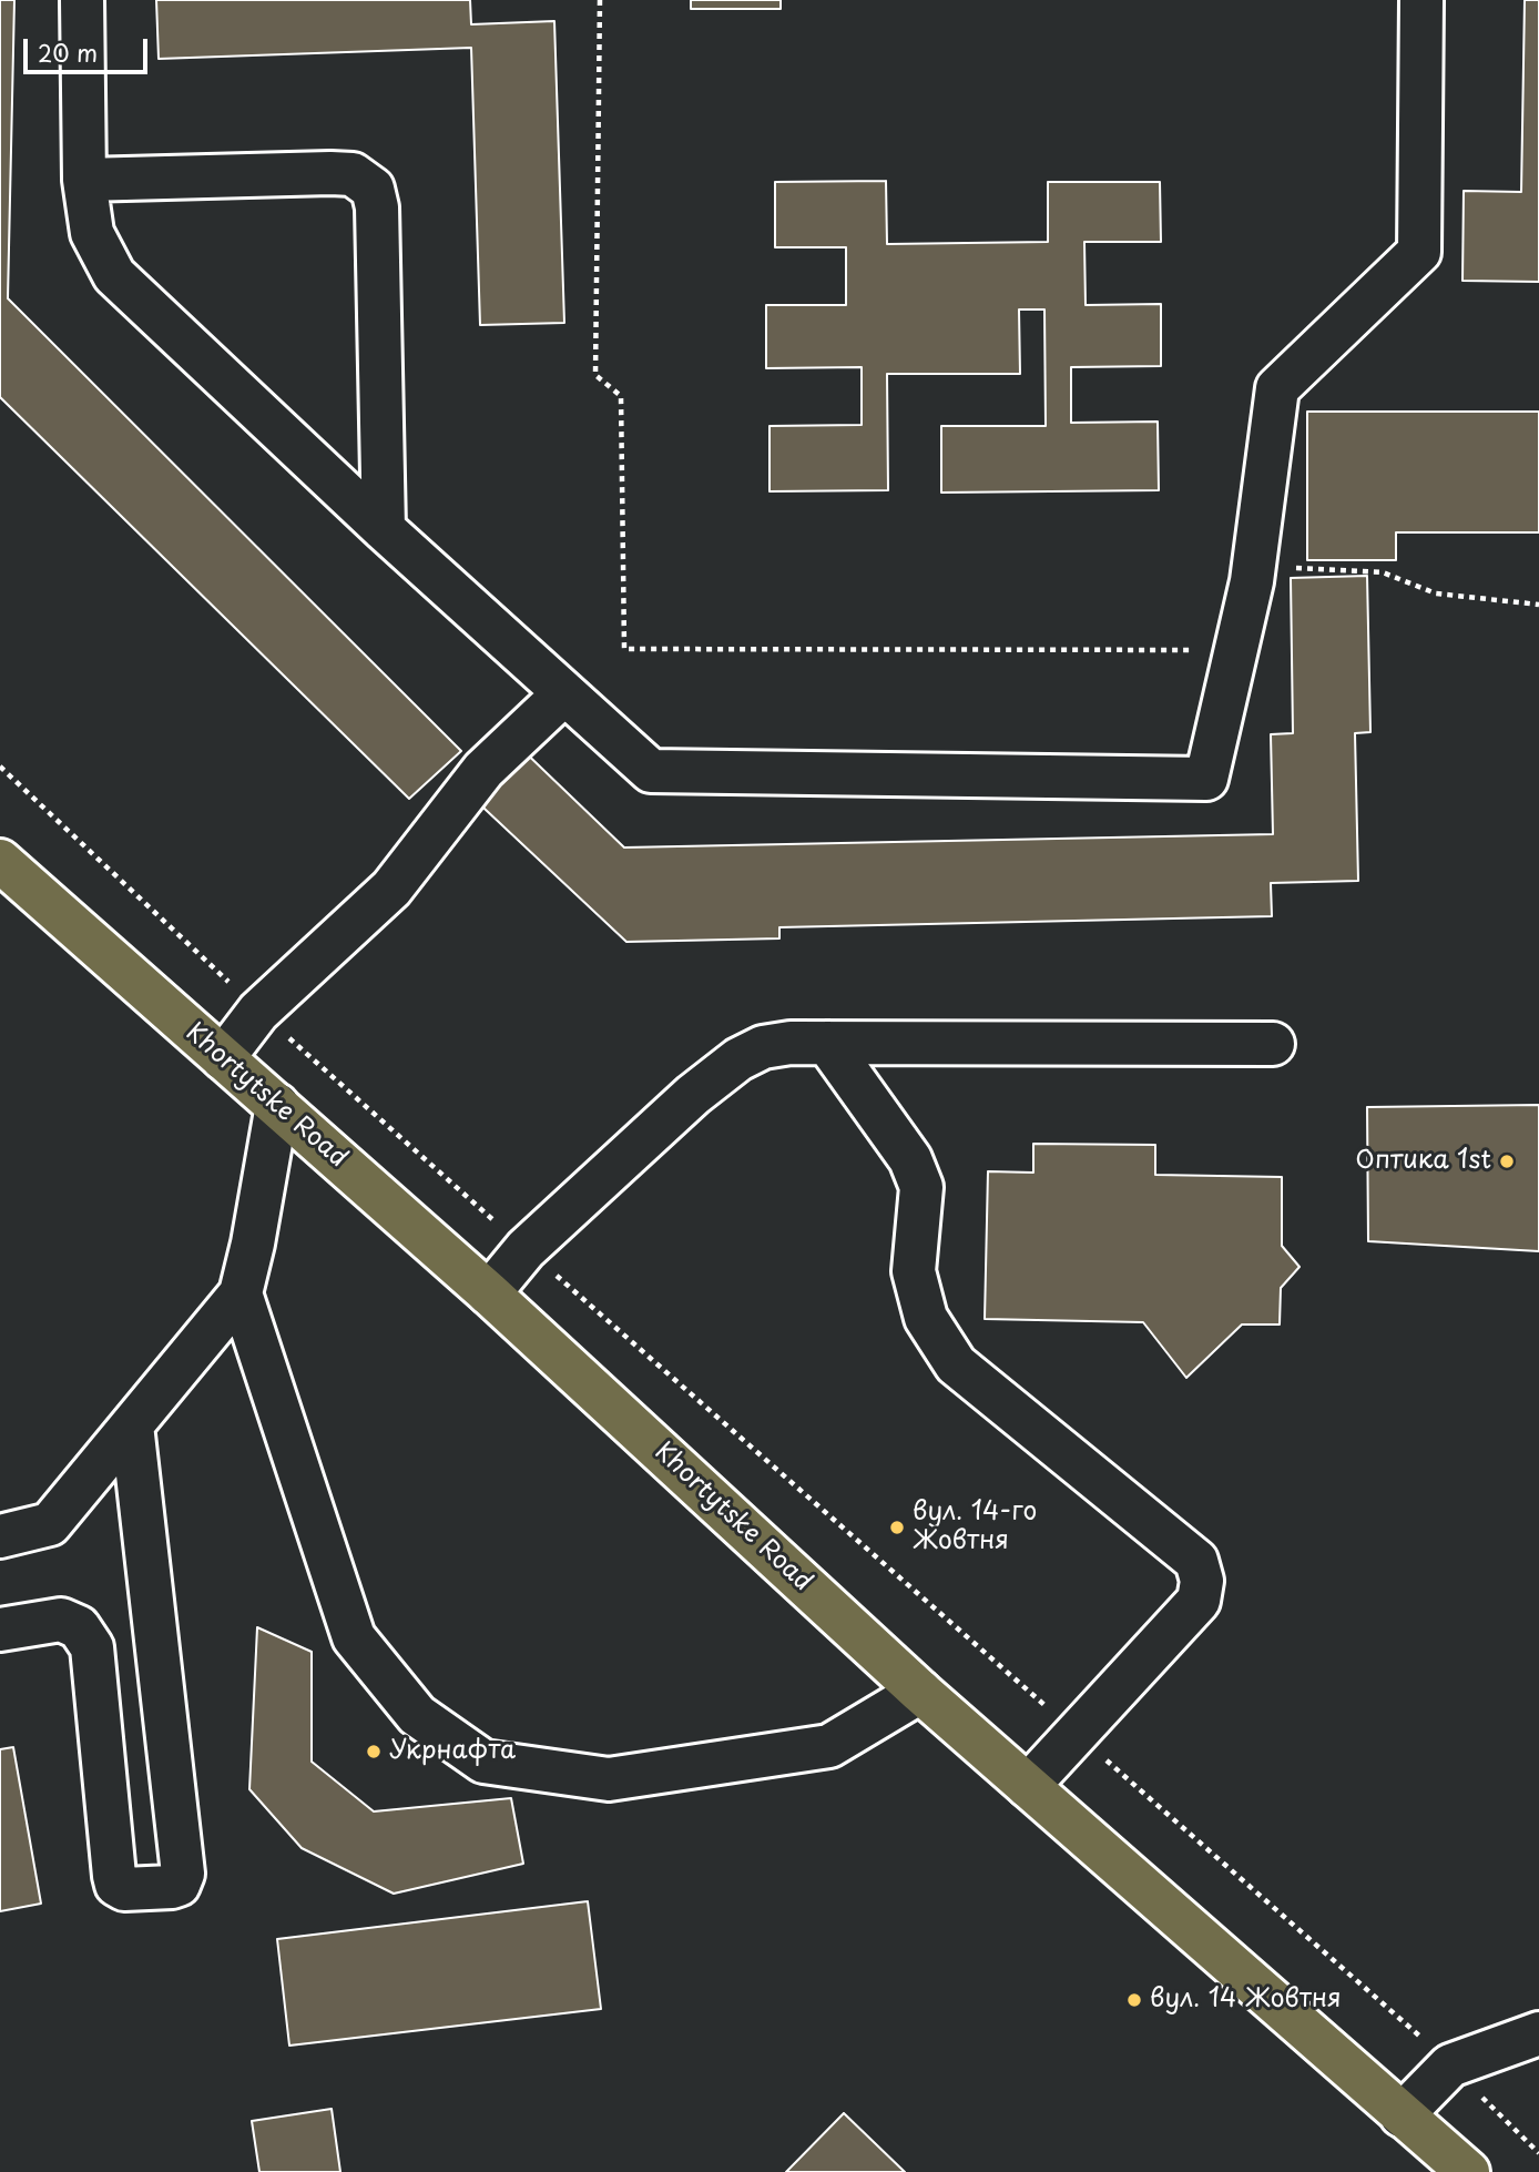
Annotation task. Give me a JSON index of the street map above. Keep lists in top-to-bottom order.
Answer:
{
  "streets": {
    "main road": ["Khortytske Road"]
  },
  "places": [
    "Оптика 1st",
    "вул. 14-го Жовтня",
    "Укрнафта",
    "вул. 14 Жовтня"
  ],
  "scale_bar": "20 m"
}
